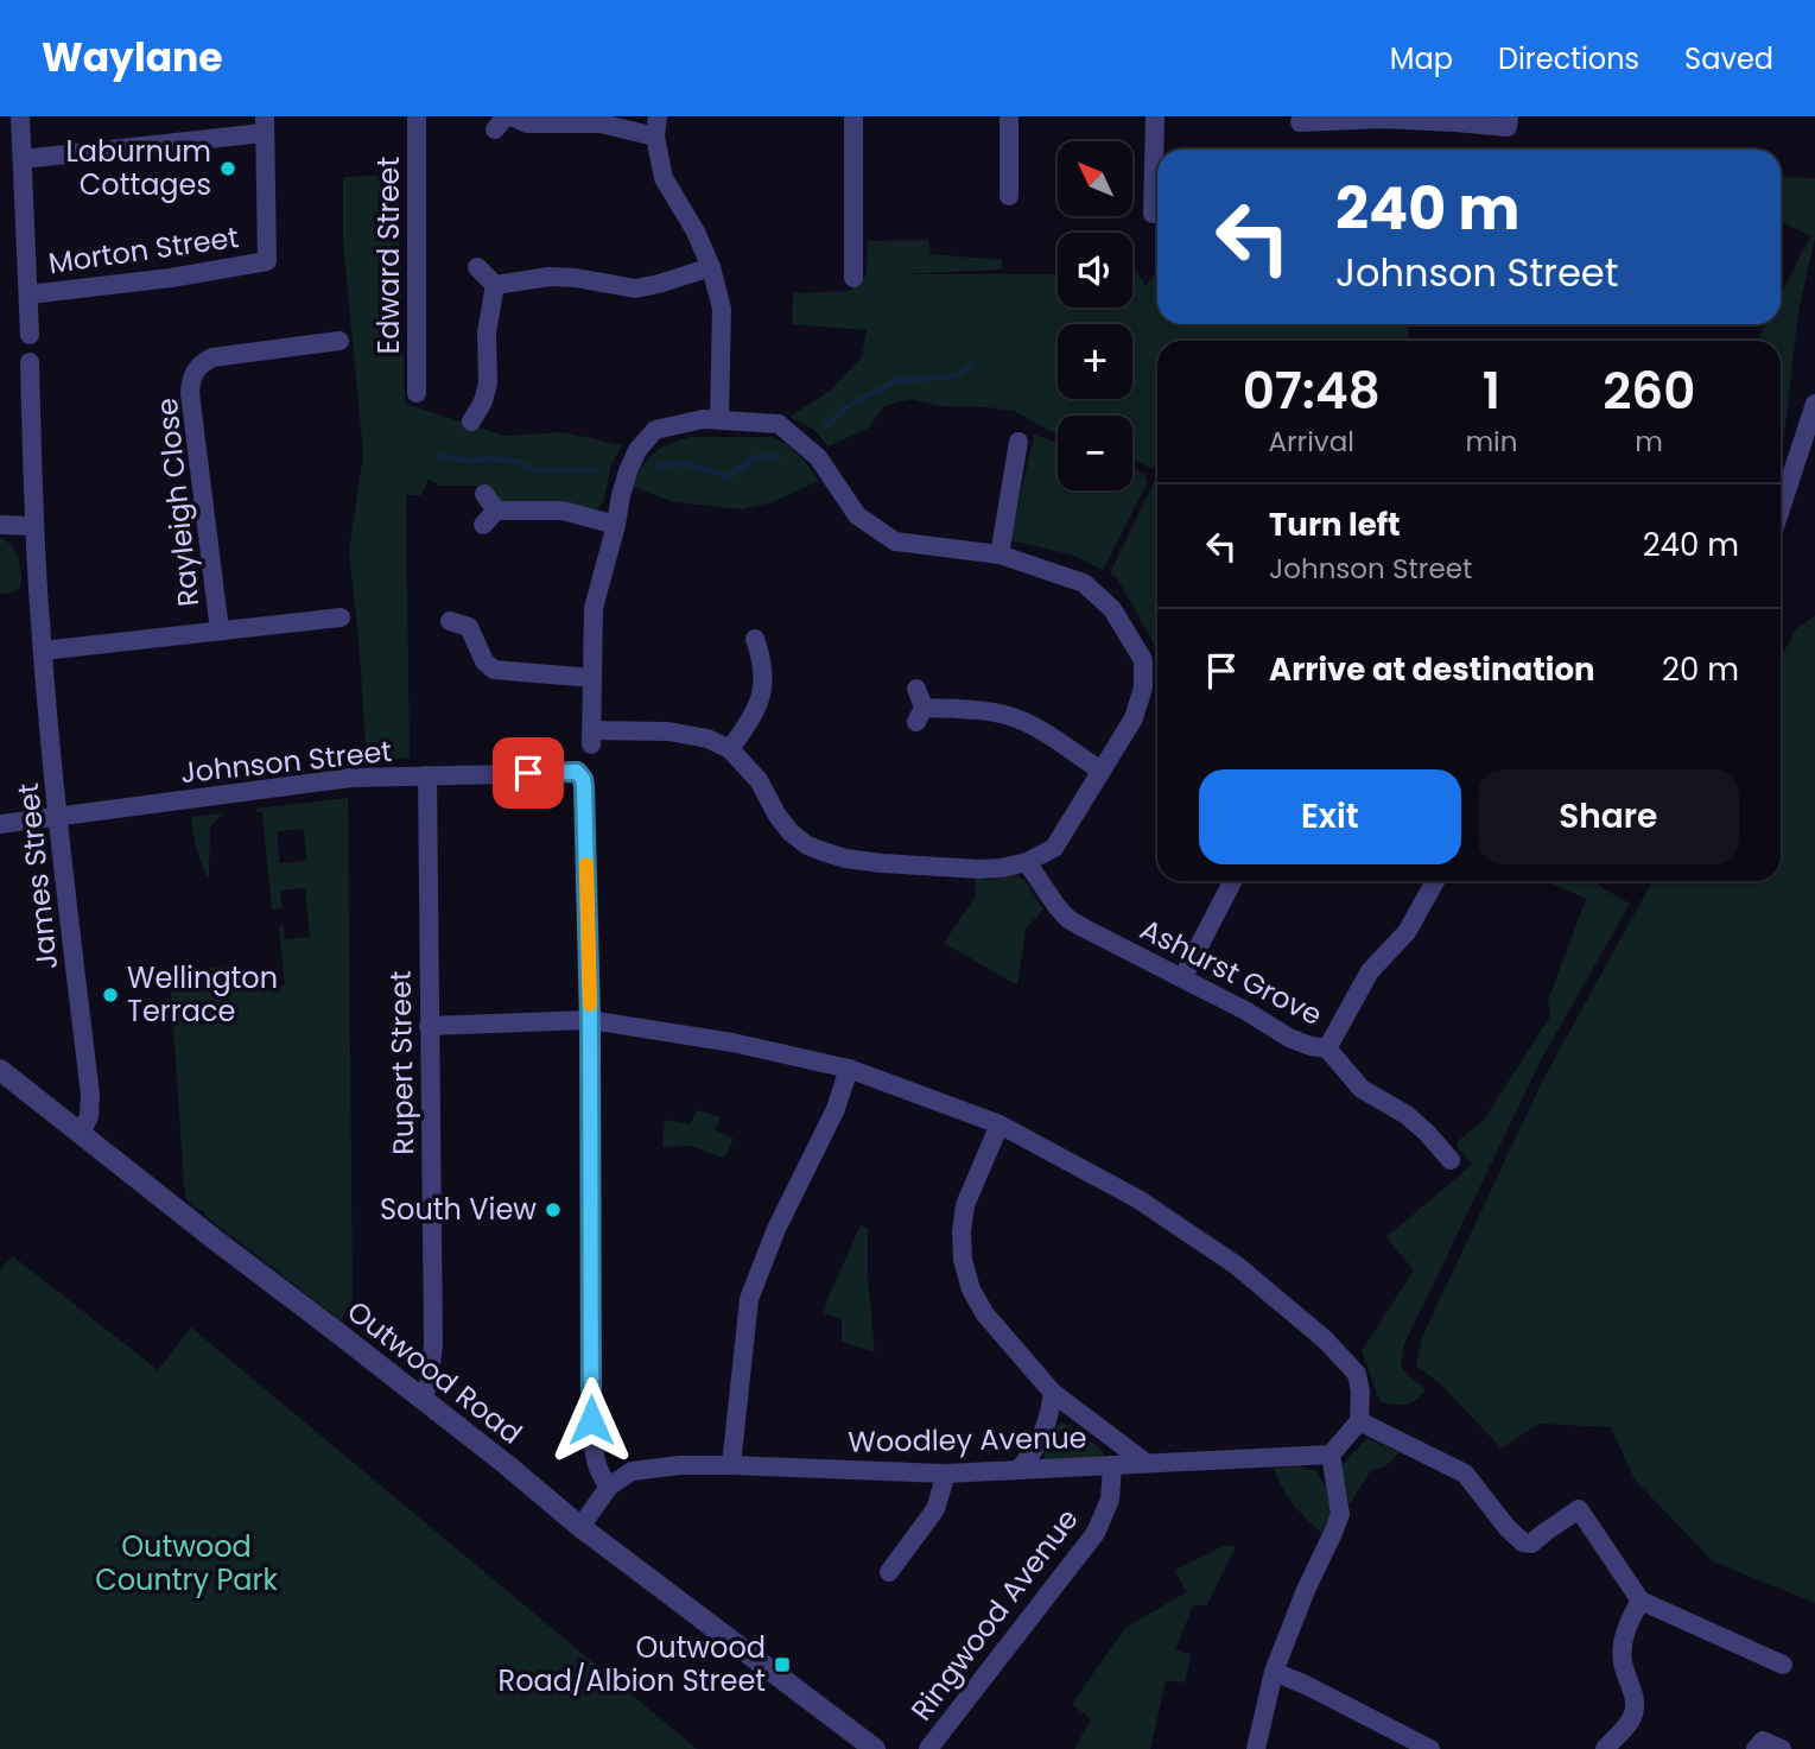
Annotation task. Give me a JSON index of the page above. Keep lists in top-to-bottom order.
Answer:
{
  "streets": {
    "street": [
      "Morton Street",
      "Edward Street",
      "Rayleigh Close",
      "Johnson Street",
      "James Street",
      "Ashurst Grove",
      "Rupert Street",
      "Outwood Road",
      "Woodley Avenue",
      "Ringwood Avenue"
    ]
  },
  "crossings": [
    ["Johnson Street", "James Street"],
    ["Johnson Street", "Rupert Street"],
    ["James Street", "Outwood Road"],
    ["Rupert Street", "Outwood Road"],
    ["Woodley Avenue", "Ringwood Avenue"]
  ],
  "parks": ["Outwood Country Park"],
  "places": {
    "other": ["Laburnum Cottages", "Wellington Terrace", "South View"],
    "transit": ["Outwood Road/Albion Street"]
  },
  "north": "top left",
  "page": {
    "header": "Waylane",
    "nav": ["Map", "Directions", "Saved"],
    "map_buttons": ["+", "−"],
    "turn": ["240 m", "Johnson Street"],
    "eta": [
      "07:48",
      "Arrival",
      "1",
      "min",
      "260",
      "m"
    ],
    "list": [
      {
        "name": "Turn left",
        "note": "Johnson Street",
        "value": "240 m"
      },
      {
        "name": "Arrive at destination",
        "value": "20 m"
      }
    ],
    "buttons": ["Exit", "Share"]
  }
}
